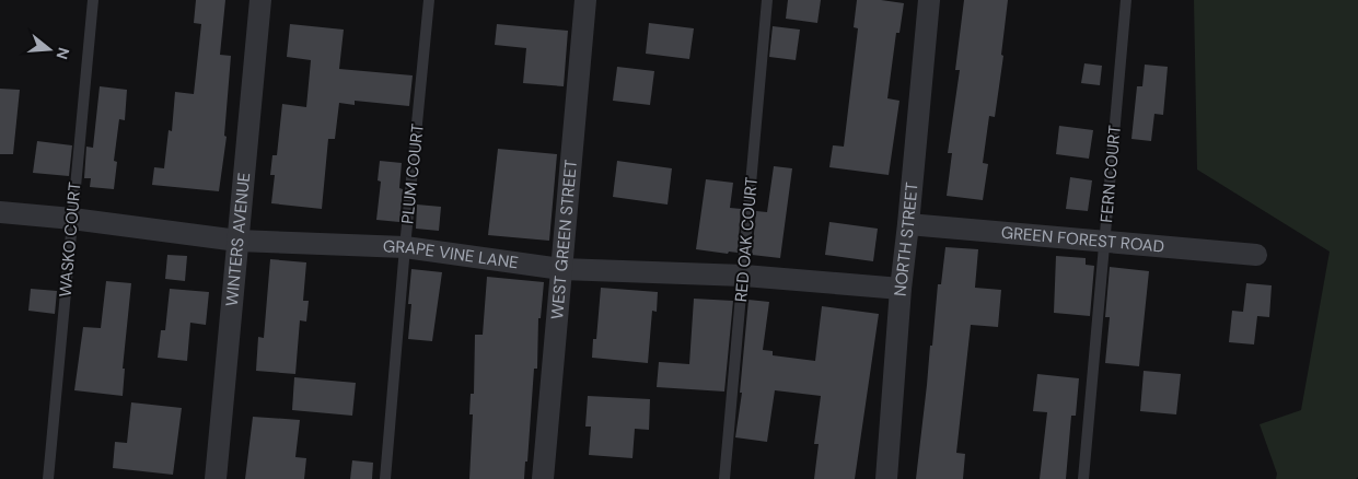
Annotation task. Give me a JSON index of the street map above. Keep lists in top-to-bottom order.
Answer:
{
  "streets": {
    "street": [
      "WINTERS AVENUE",
      "WEST GREEN STREET",
      "NORTH STREET",
      "GREEN FOREST ROAD",
      "GRAPE VINE LANE"
    ],
    "lane": [
      "PLUM COURT",
      "FERN COURT",
      "WASKO COURT",
      "RED OAK COURT"
    ]
  },
  "crossings": [
    ["PLUM COURT", "GRAPE VINE LANE"],
    ["FERN COURT", "GREEN FOREST ROAD"],
    ["WASKO COURT", "GRAPE VINE LANE"],
    ["WINTERS AVENUE", "GRAPE VINE LANE"],
    ["WEST GREEN STREET", "GRAPE VINE LANE"],
    ["RED OAK COURT", "GRAPE VINE LANE"],
    ["NORTH STREET", "GREEN FOREST ROAD"],
    ["NORTH STREET", "GRAPE VINE LANE"]
  ],
  "north": "right"
}
